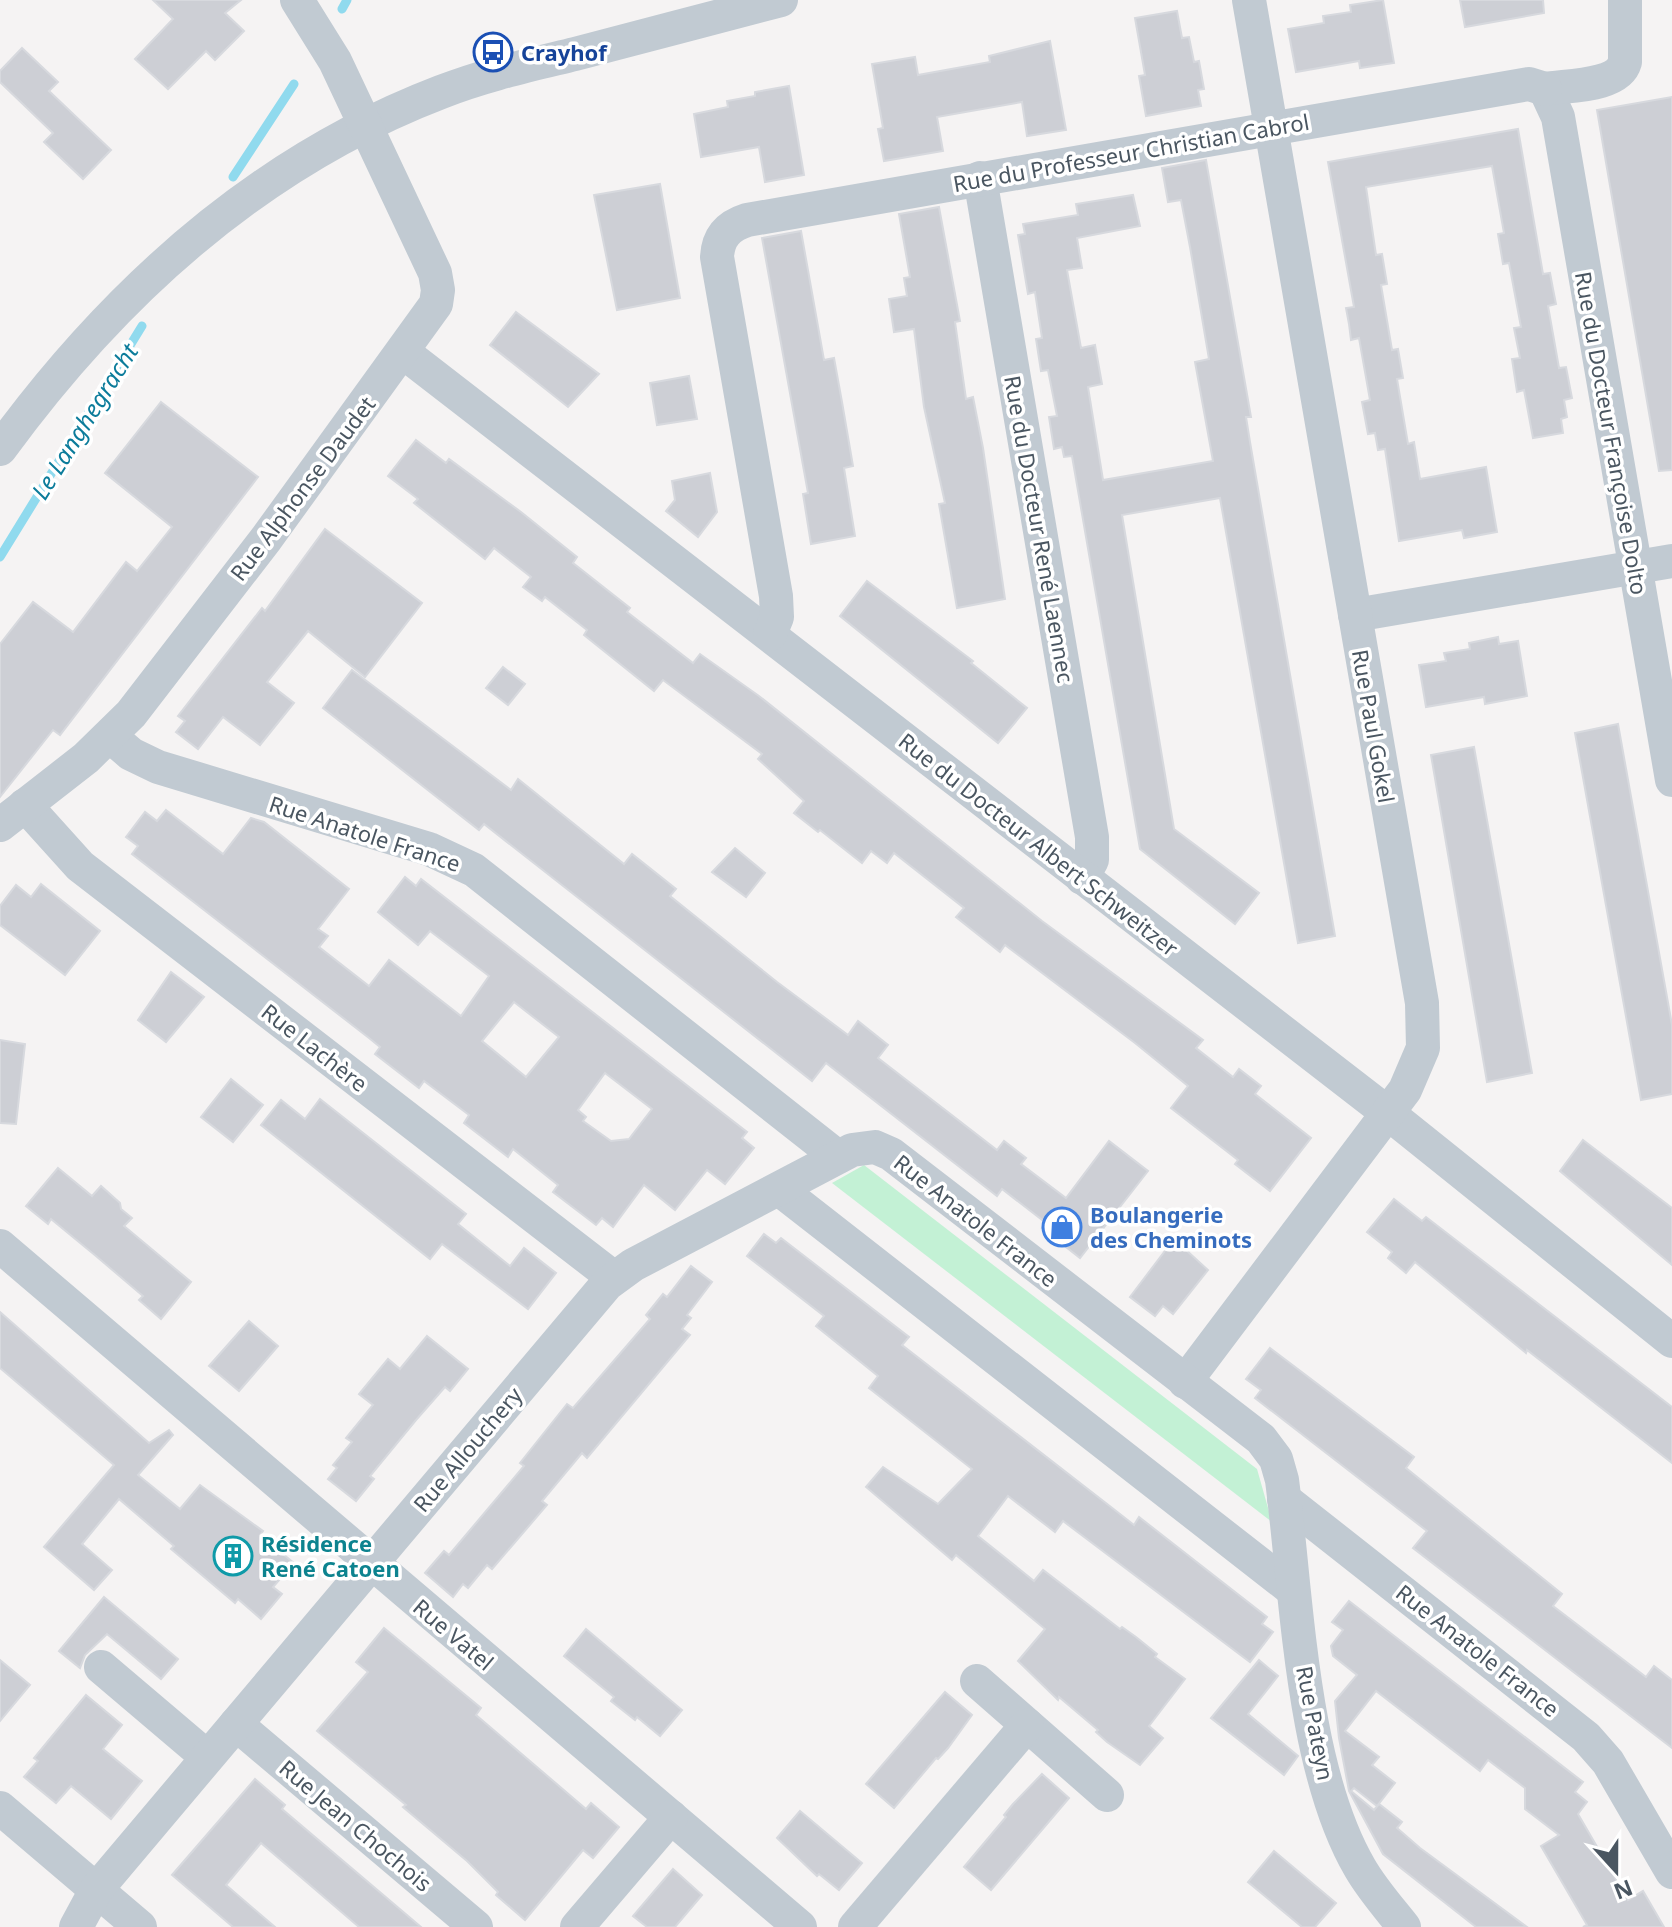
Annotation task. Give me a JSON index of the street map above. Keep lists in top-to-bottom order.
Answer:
{
  "streets": {
    "street": [
      "Rue du Professeur Christian Cabrol",
      "Rue du Docteur Françoise Dolto",
      "Rue Alphonse Daudet",
      "Rue du Docteur René Laennec",
      "Rue Paul Gokel",
      "Rue Anatole France",
      "Rue du Docteur Albert Schweitzer",
      "Rue Lachère",
      "Rue Allouchery",
      "Rue Vatel",
      "Rue Pateyn",
      "Rue Jean Chochois"
    ]
  },
  "crossings": [
    ["Rue du Professeur Christian Cabrol", "Rue du Docteur Françoise Dolto"],
    ["Rue du Professeur Christian Cabrol", "Rue du Docteur René Laennec"],
    ["Rue du Professeur Christian Cabrol", "Rue Paul Gokel"],
    ["Rue du Professeur Christian Cabrol", "Rue du Docteur Albert Schweitzer"],
    ["Rue Alphonse Daudet", "Rue Anatole France"],
    ["Rue Alphonse Daudet", "Rue du Docteur Albert Schweitzer"],
    ["Rue Alphonse Daudet", "Rue Lachère"],
    ["Rue du Docteur René Laennec", "Rue du Docteur Albert Schweitzer"],
    ["Rue Paul Gokel", "Rue Anatole France"],
    ["Rue Paul Gokel", "Rue du Docteur Albert Schweitzer"],
    ["Rue Anatole France", "Rue Allouchery"],
    ["Rue Anatole France", "Rue Pateyn"],
    ["Rue Lachère", "Rue Allouchery"],
    ["Rue Allouchery", "Rue Vatel"],
    ["Rue Allouchery", "Rue Jean Chochois"]
  ],
  "water": ["Le Langhegracht"],
  "places": {
    "bus stop": ["Crayhof"],
    "shop": ["Boulangerie des Cheminots"],
    "building": ["Résidence René Catoen"]
  },
  "north": "bottom"
}
